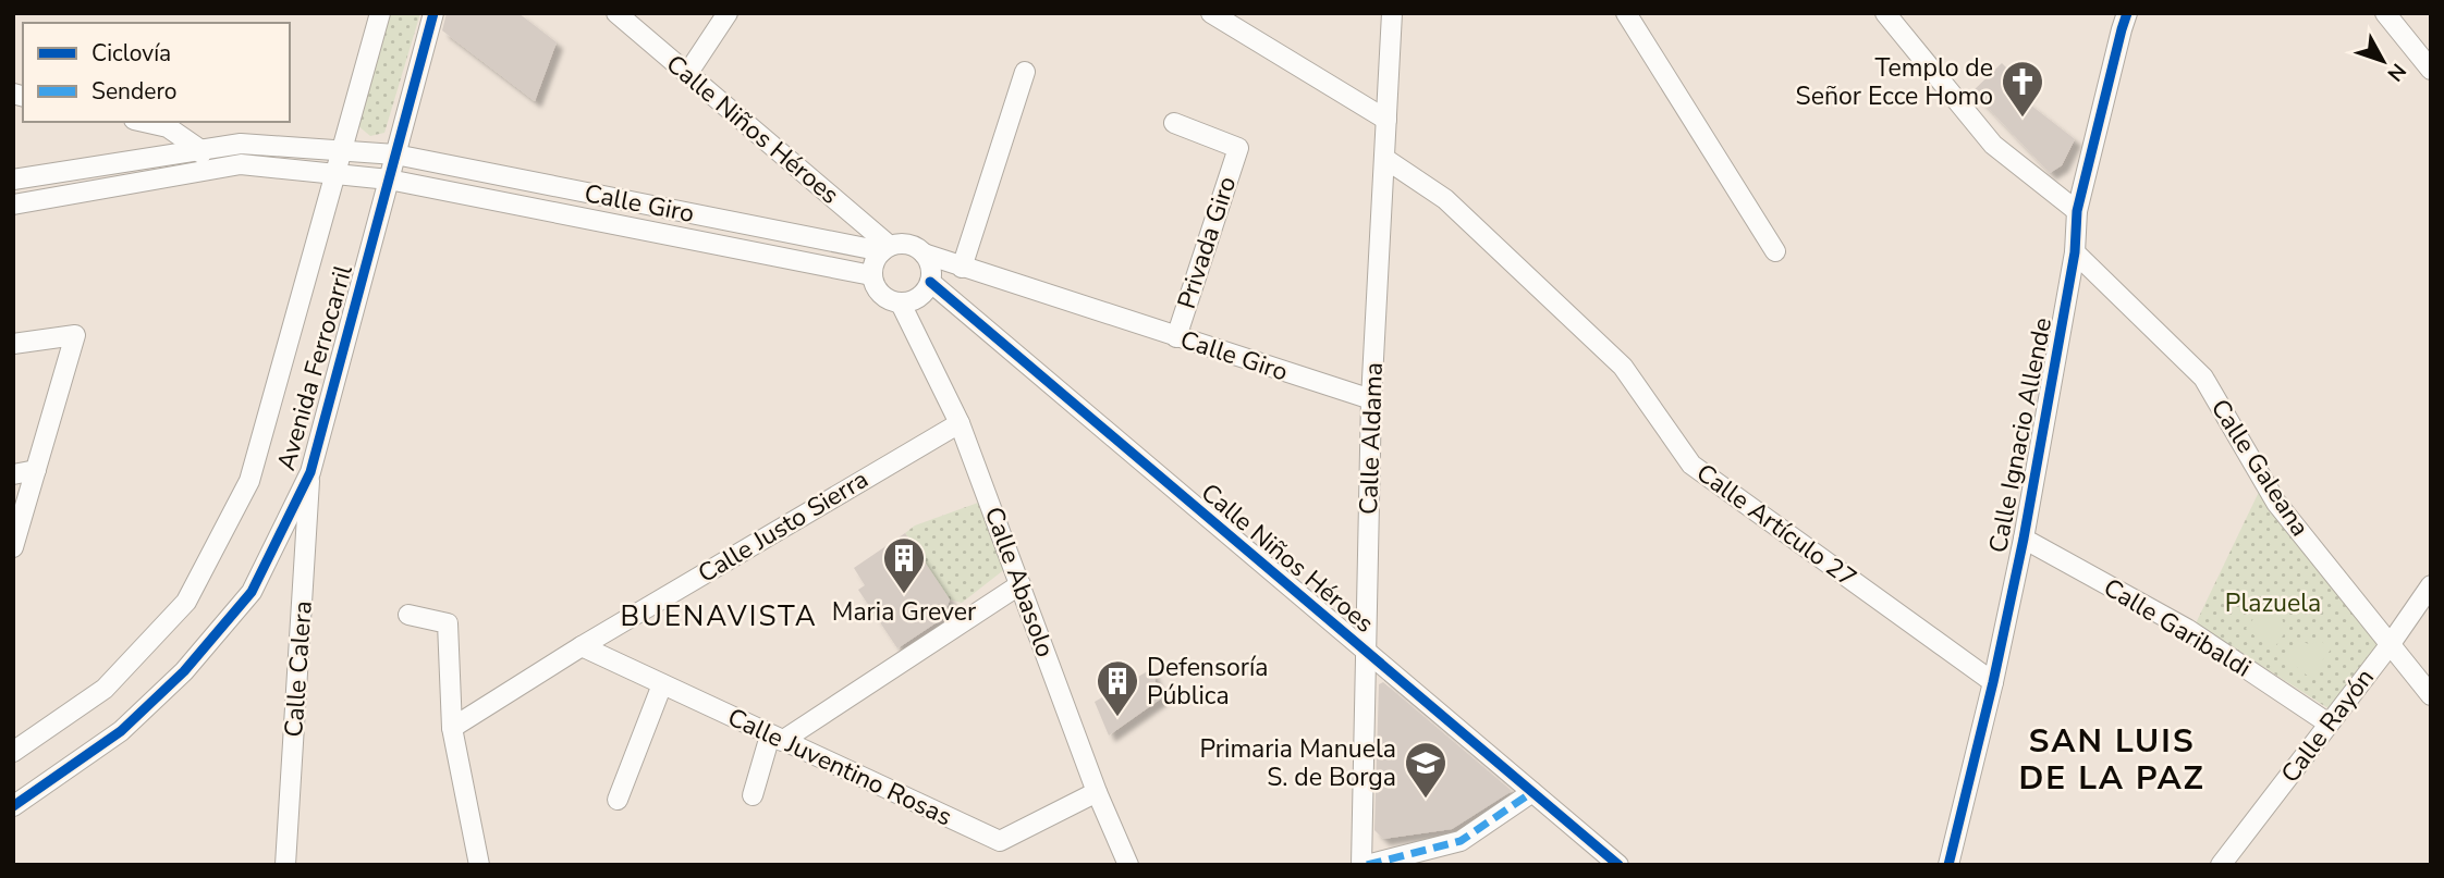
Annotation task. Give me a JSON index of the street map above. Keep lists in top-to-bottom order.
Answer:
{
  "streets": {
    "street": [
      "Calle Niños Héroes",
      "Calle Giro",
      "Privada Giro",
      "Avenida Ferrocarril",
      "Calle Ignacio Allende",
      "Calle Aldama",
      "Calle Galeana",
      "Calle Artículo 27",
      "Calle Justo Sierra",
      "Calle Abasolo",
      "Calle Garibaldi",
      "Calle Calera",
      "Calle Rayón",
      "Calle Juventino Rosas"
    ]
  },
  "crossings": [
    ["Calle Niños Héroes", "Calle Giro"],
    ["Calle Niños Héroes", "Calle Aldama"],
    ["Calle Niños Héroes", "Calle Abasolo"],
    ["Calle Giro", "Privada Giro"],
    ["Calle Giro", "Avenida Ferrocarril"],
    ["Calle Giro", "Calle Aldama"],
    ["Calle Giro", "Calle Abasolo"],
    ["Avenida Ferrocarril", "Calle Calera"],
    ["Calle Ignacio Allende", "Calle Galeana"],
    ["Calle Ignacio Allende", "Calle Artículo 27"],
    ["Calle Ignacio Allende", "Calle Garibaldi"],
    ["Calle Aldama", "Calle Artículo 27"],
    ["Calle Galeana", "Calle Rayón"],
    ["Calle Justo Sierra", "Calle Abasolo"],
    ["Calle Justo Sierra", "Calle Juventino Rosas"],
    ["Calle Abasolo", "Calle Juventino Rosas"],
    ["Calle Garibaldi", "Calle Rayón"]
  ],
  "districts": ["BUENAVISTA", "SAN LUIS DE LA PAZ"],
  "parks": ["Plazuela"],
  "places": {
    "church": ["Templo de Señor Ecce Homo"],
    "building": ["Maria Grever", "Defensoría Pública"],
    "school or university": ["Primaria Manuela S. de Borga"]
  },
  "legend": ["Ciclovía", "Sendero"],
  "north": "bottom right"
}
